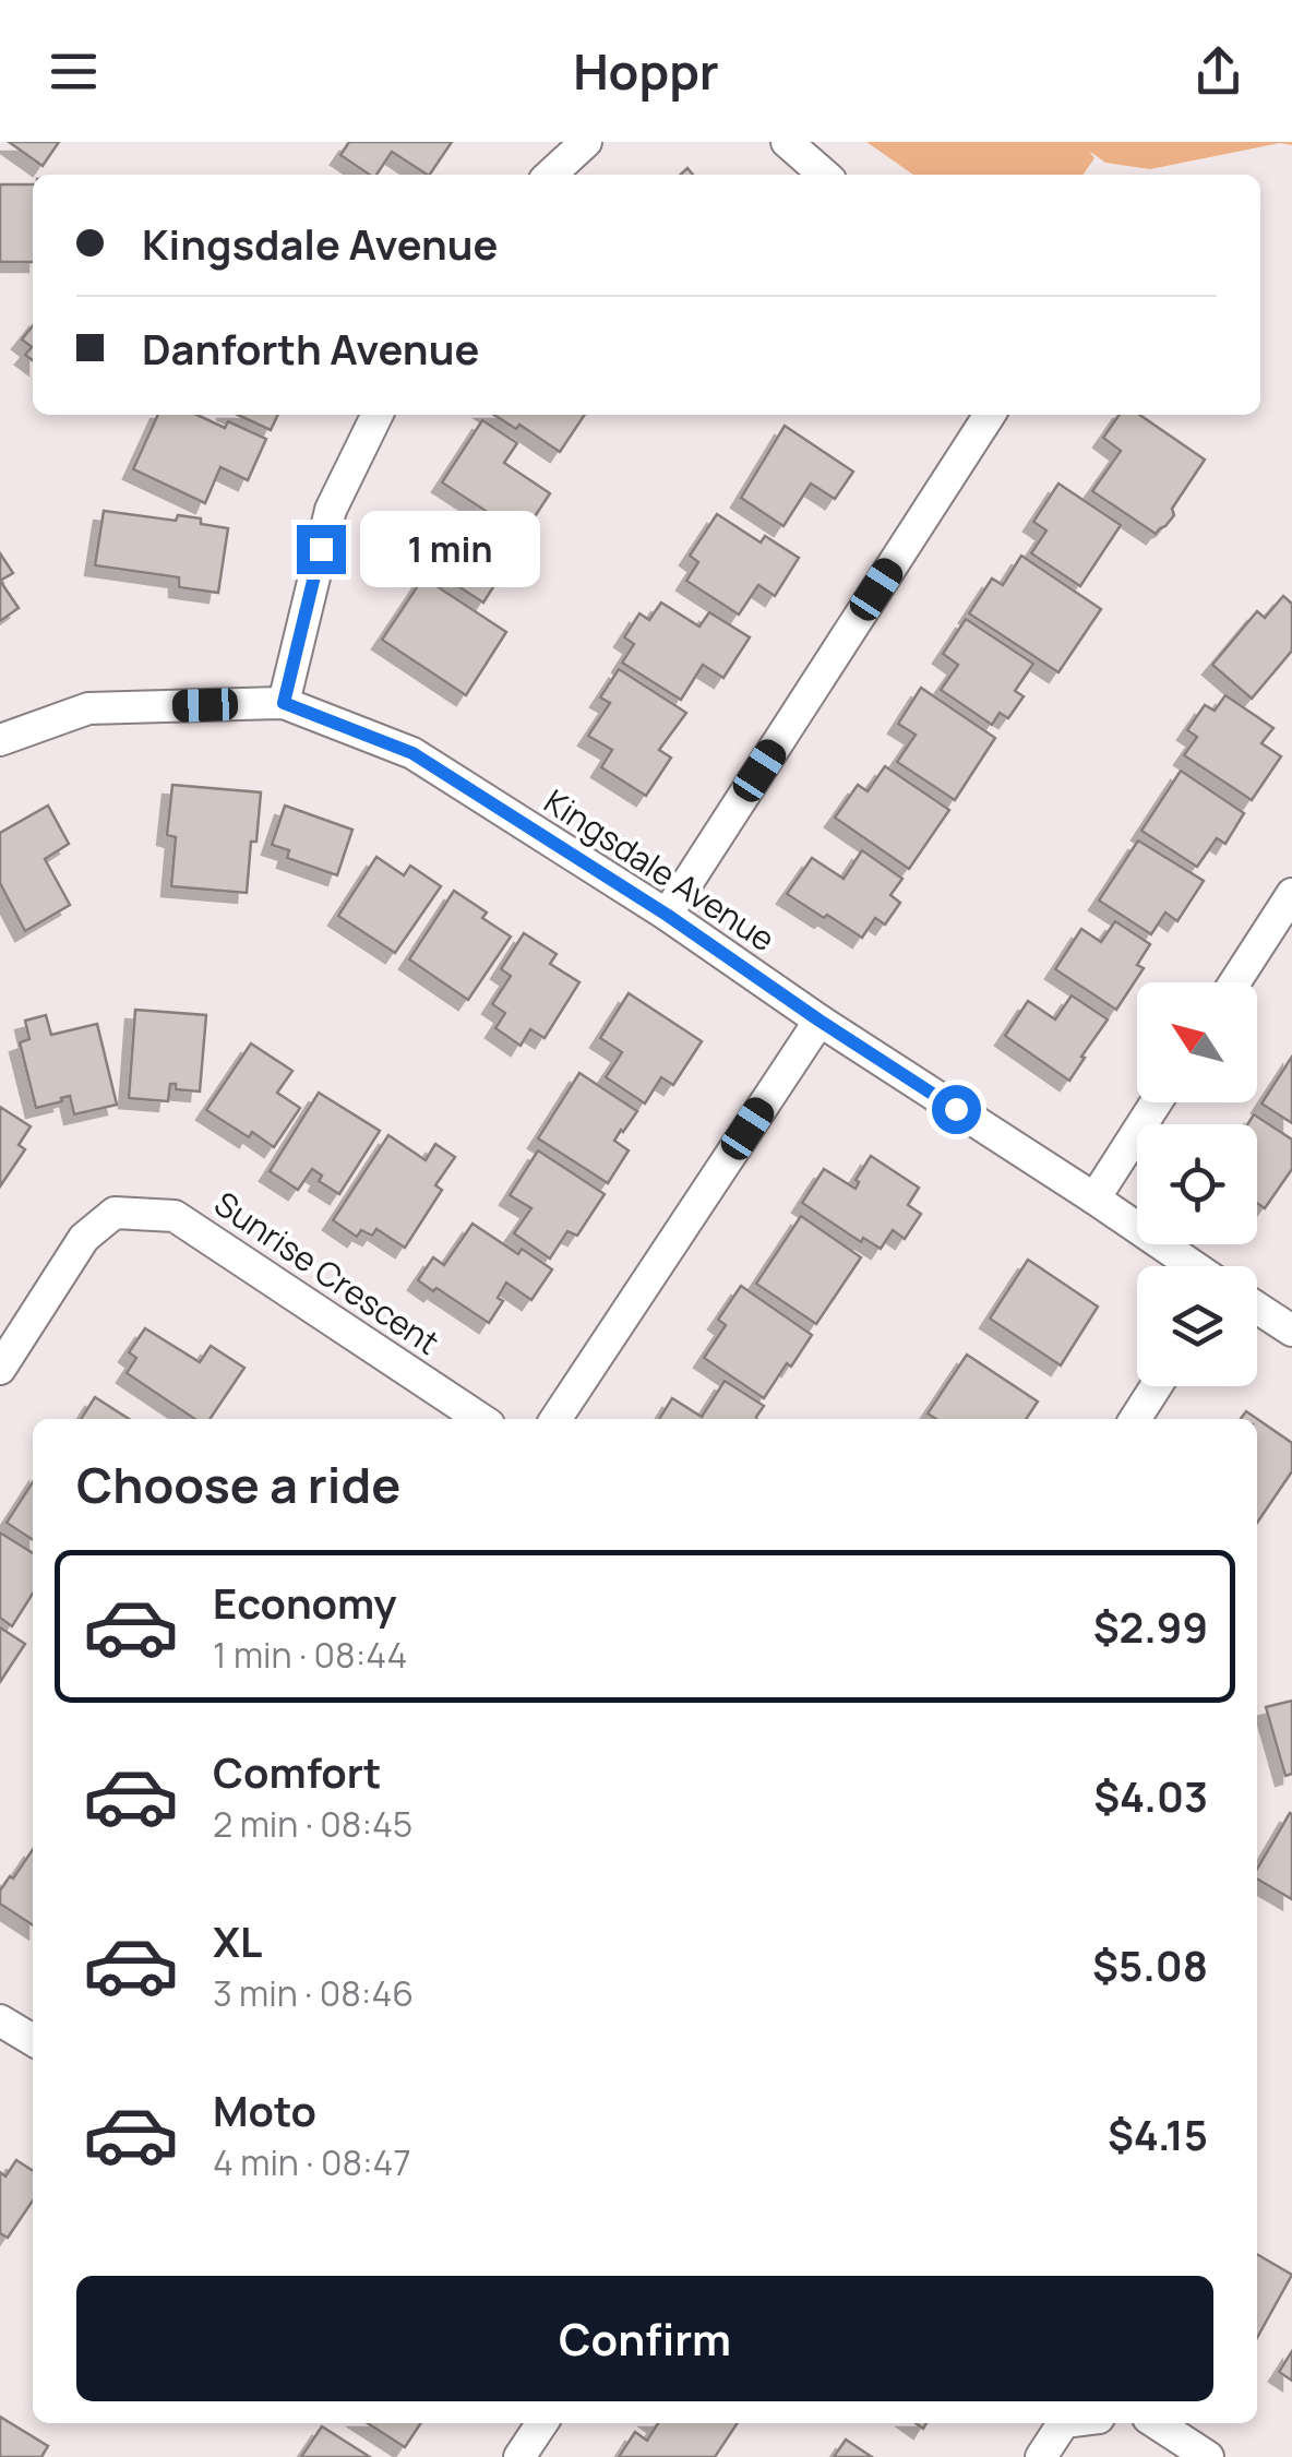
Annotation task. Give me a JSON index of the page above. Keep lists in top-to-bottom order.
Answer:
{
  "streets": {
    "street": ["Kingsdale Avenue", "Sunrise Crescent"]
  },
  "north": "top left",
  "page": {
    "header": "Hoppr",
    "banner": ["Kingsdale Avenue", "Danforth Avenue"],
    "bubble": "1 min",
    "heading": "Choose a ride",
    "list": [
      {
        "name": "Economy",
        "note": "1 min · 08:44",
        "value": "$2.99"
      },
      {
        "name": "Comfort",
        "note": "2 min · 08:45",
        "value": "$4.03"
      },
      {
        "name": "XL",
        "note": "3 min · 08:46",
        "value": "$5.08"
      },
      {
        "name": "Moto",
        "note": "4 min · 08:47",
        "value": "$4.15"
      }
    ],
    "buttons": "Confirm"
  }
}
